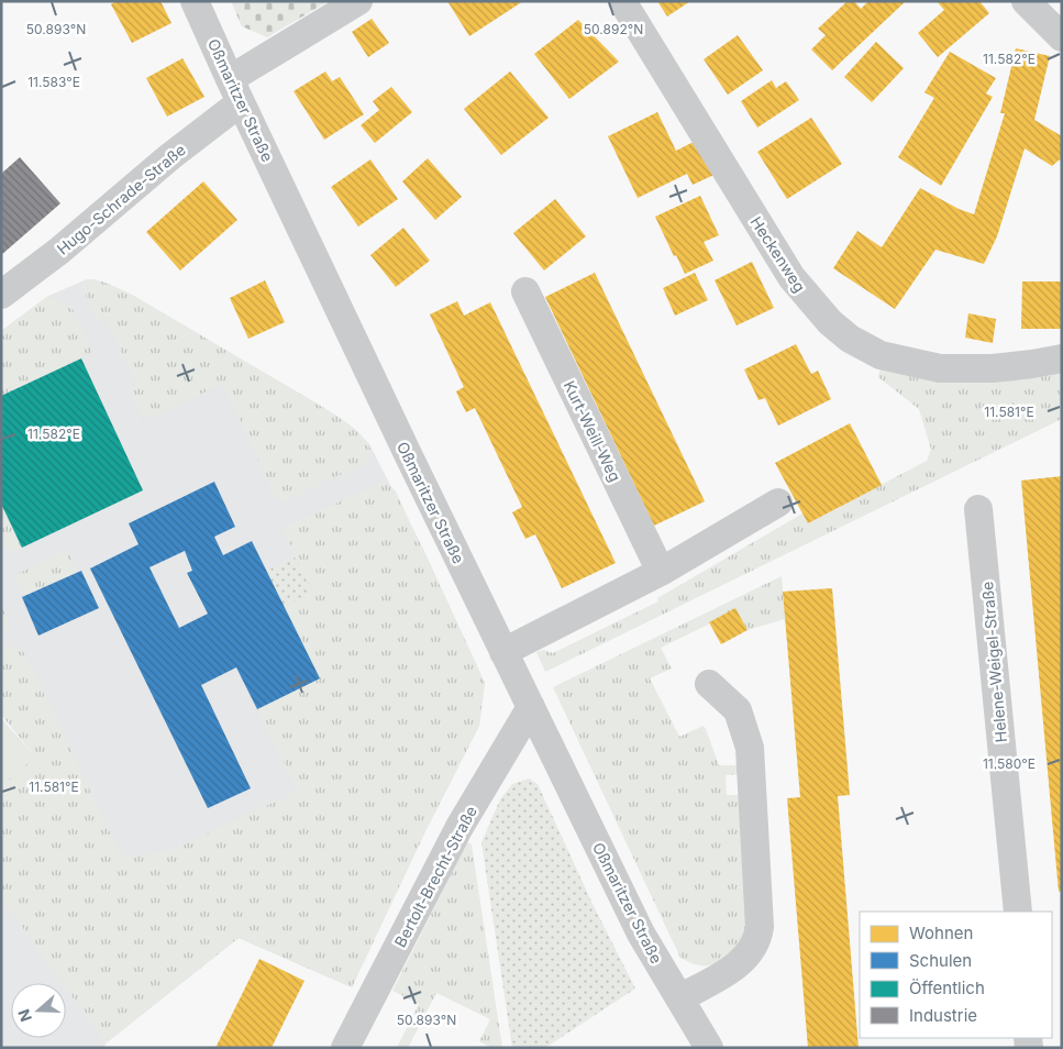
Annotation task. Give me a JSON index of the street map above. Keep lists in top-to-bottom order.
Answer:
{
  "streets": {
    "street": [
      "Oßmaritzer Straße",
      "Hugo-Schrade-Straße",
      "Heckenweg",
      "Kurt-Weill-Weg",
      "Helene-Weigel-Straße",
      "Bertolt-Brecht-Straße"
    ]
  },
  "crossings": [
    ["Oßmaritzer Straße", "Hugo-Schrade-Straße"],
    ["Oßmaritzer Straße", "Bertolt-Brecht-Straße"]
  ],
  "legend": [
    "Wohnen",
    "Schulen",
    "Öffentlich",
    "Industrie"
  ],
  "north": "left",
  "coordinates": [
    "50.893°N",
    "50.892°N",
    "11.582°E",
    "11.583°E",
    "11.581°E",
    "11.580°E"
  ]
}
